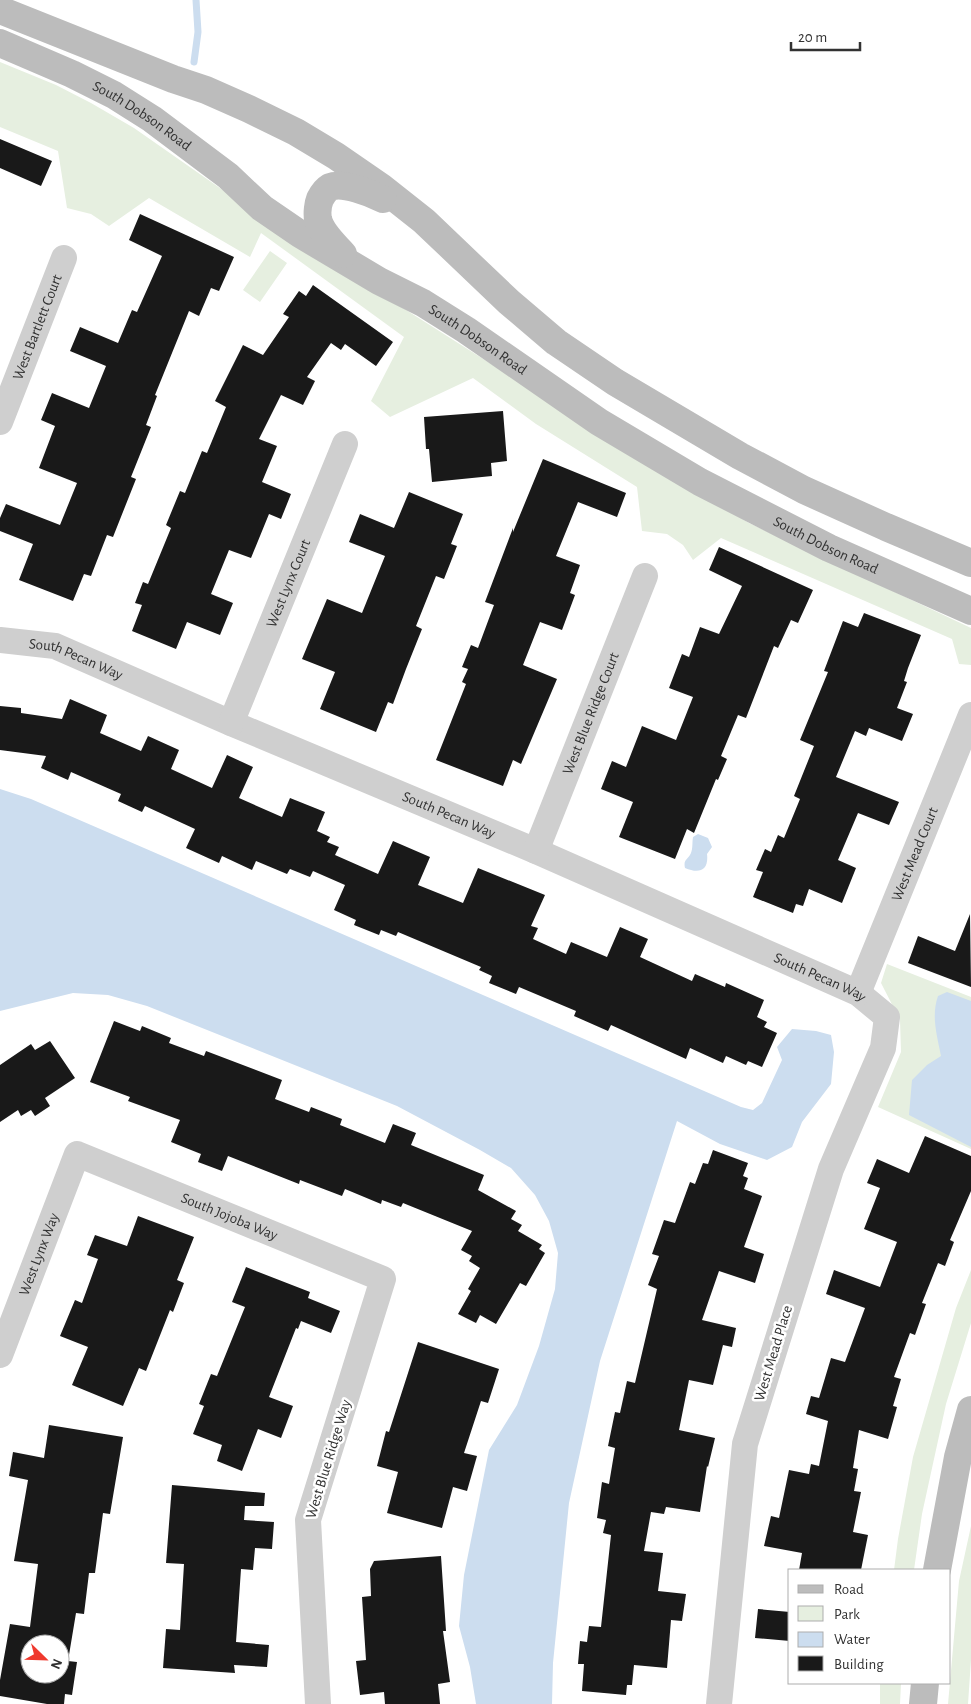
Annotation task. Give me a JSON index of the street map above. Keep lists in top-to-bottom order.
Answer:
{
  "streets": {
    "street": [
      "South Dobson Road",
      "West Bartlett Court",
      "West Lynx Court",
      "South Pecan Way",
      "West Blue Ridge Court",
      "West Mead Court",
      "South Jojoba Way",
      "West Lynx Way",
      "West Mead Place",
      "West Blue Ridge Way"
    ]
  },
  "crossings": [
    ["West Lynx Court", "South Pecan Way"],
    ["South Pecan Way", "West Blue Ridge Court"],
    ["South Pecan Way", "West Mead Court"],
    ["South Pecan Way", "West Mead Place"],
    ["South Jojoba Way", "West Lynx Way"],
    ["South Jojoba Way", "West Blue Ridge Way"]
  ],
  "legend": [
    "Road",
    "Park",
    "Water",
    "Building"
  ],
  "scale_bar": "20 m",
  "north": "bottom right"
}
